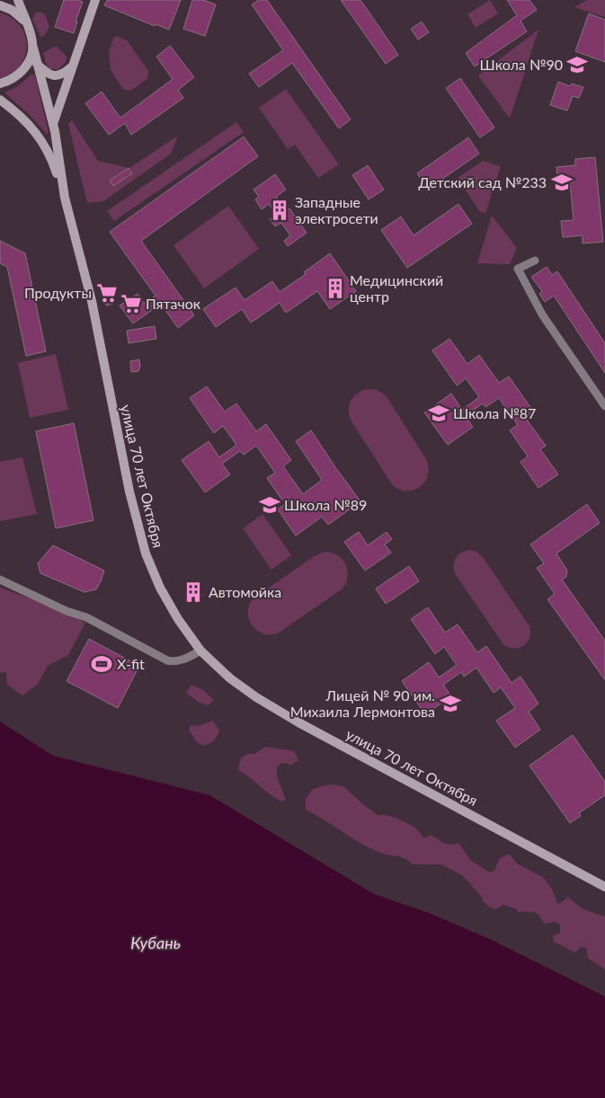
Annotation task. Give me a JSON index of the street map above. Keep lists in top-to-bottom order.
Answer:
{
  "streets": {
    "main road": ["улица 70 лет Октября"]
  },
  "water": ["Кубань"],
  "places": {
    "school or university": [
      "Школа №90",
      "Детский сад №233",
      "Школа №87",
      "Школа №89",
      "Лицей № 90 им. Михаила Лермонтова"
    ],
    "building": ["Западные электросети", "Медицинский центр", "Автомойка"],
    "supermarket": ["Продукты", "Пятачок"],
    "sports": ["X-fit"]
  }
}
